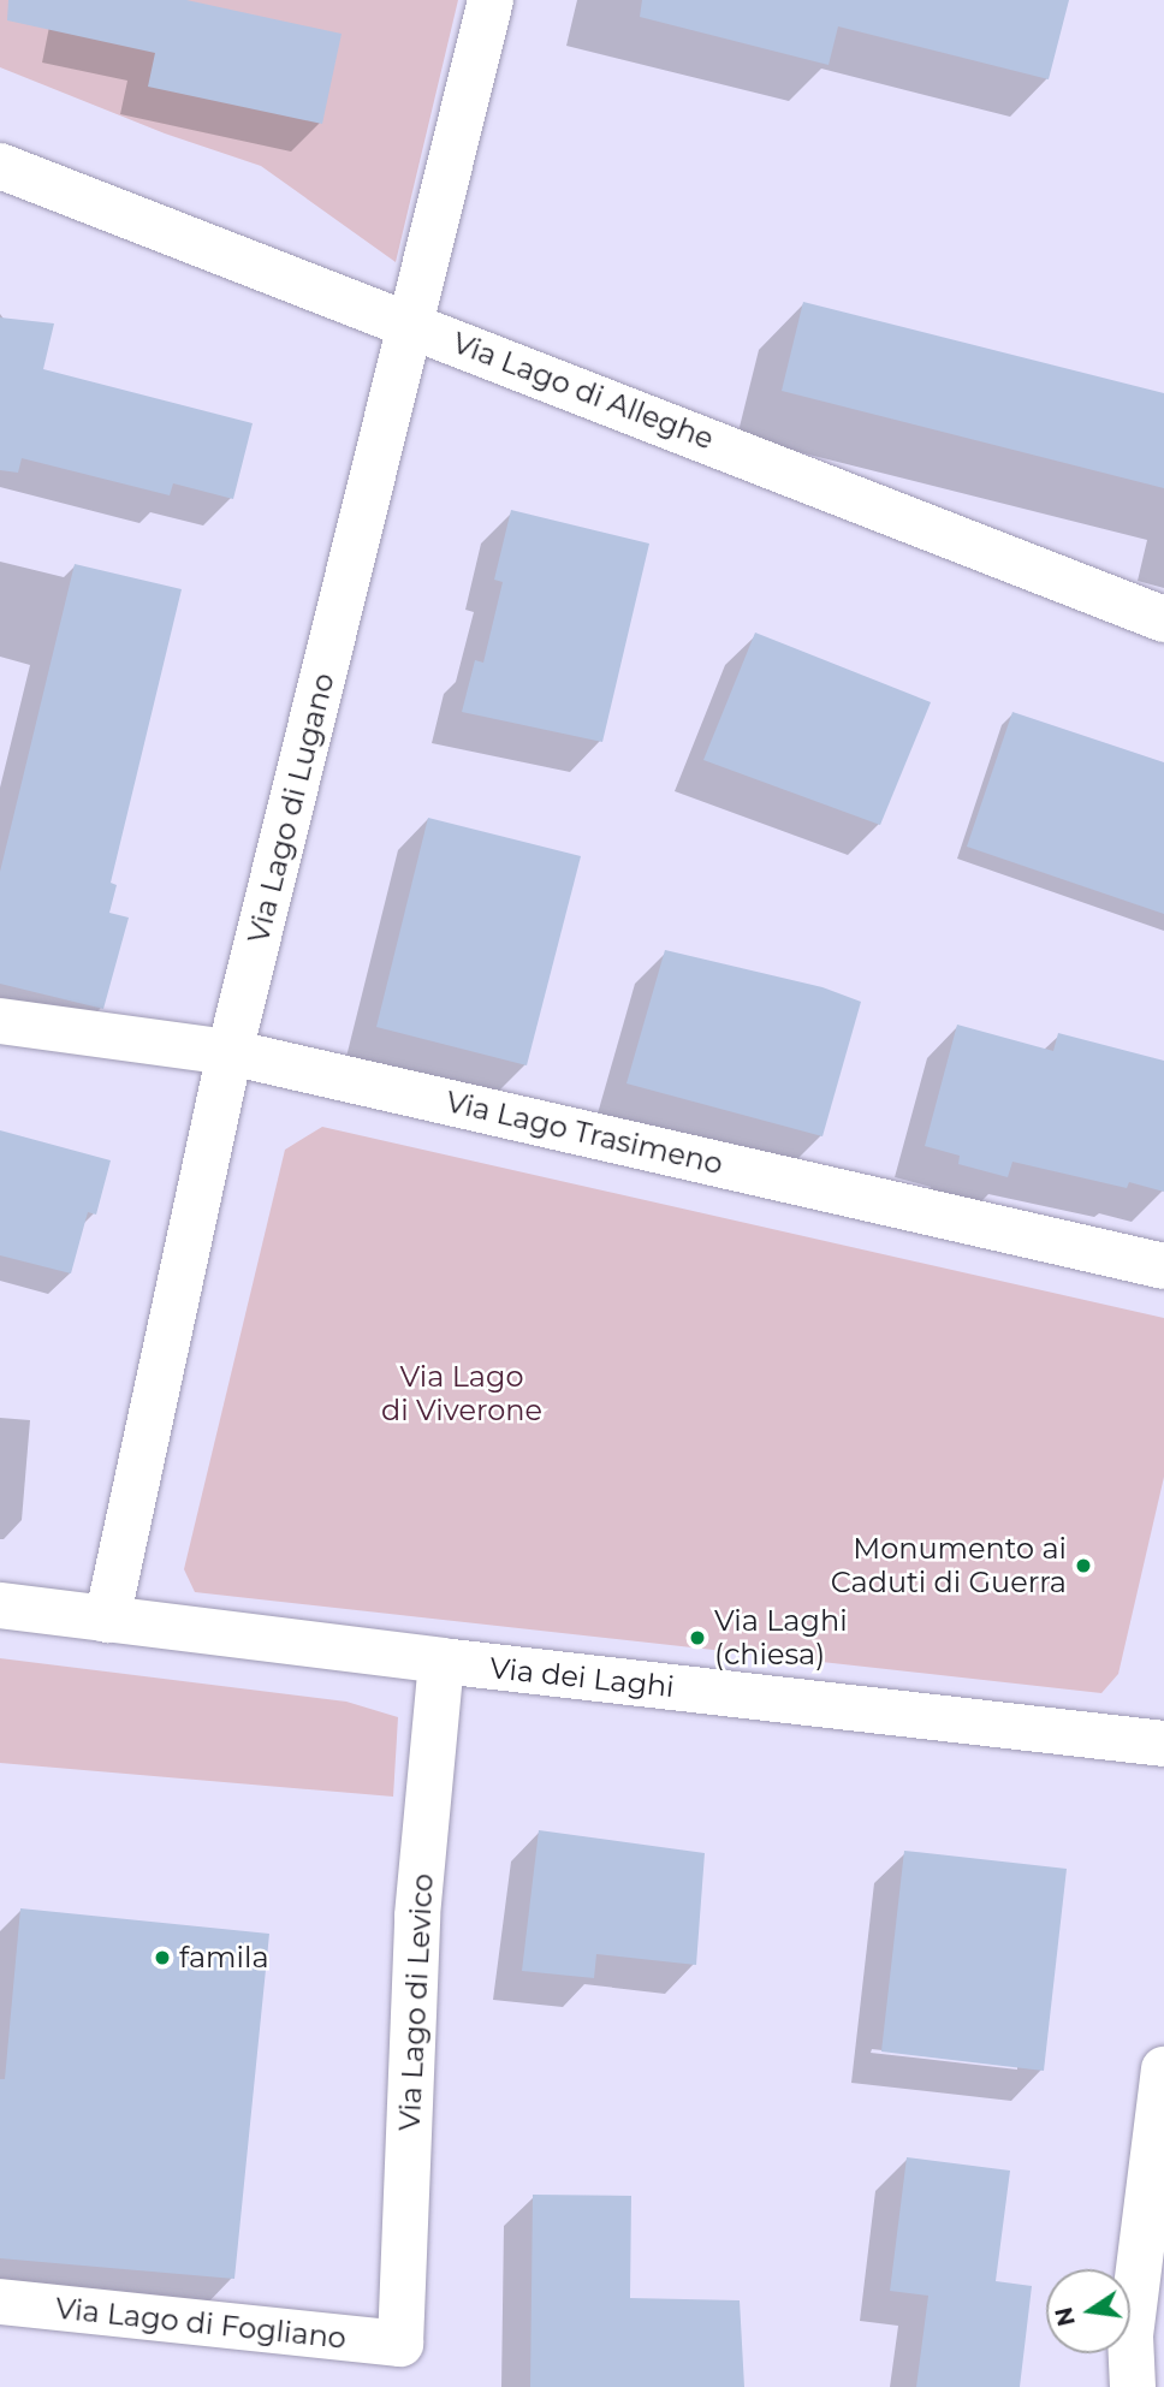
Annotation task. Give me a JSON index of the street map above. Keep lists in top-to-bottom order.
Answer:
{
  "streets": {
    "street": [
      "Via Lago di Alleghe",
      "Via Lago di Lugano",
      "Via Lago Trasimeno",
      "Via dei Laghi",
      "Via Lago di Levico",
      "Via Lago di Fogliano"
    ]
  },
  "crossings": [
    ["Via Lago di Alleghe", "Via Lago di Lugano"],
    ["Via Lago di Lugano", "Via Lago Trasimeno"],
    ["Via Lago di Lugano", "Via dei Laghi"],
    ["Via dei Laghi", "Via Lago di Levico"],
    ["Via Lago di Levico", "Via Lago di Fogliano"]
  ],
  "parks": ["Via Lago di Viverone"],
  "places": ["Monumento ai Caduti di Guerra", "Via Laghi (chiesa)", "famila"],
  "north": "left"
}
